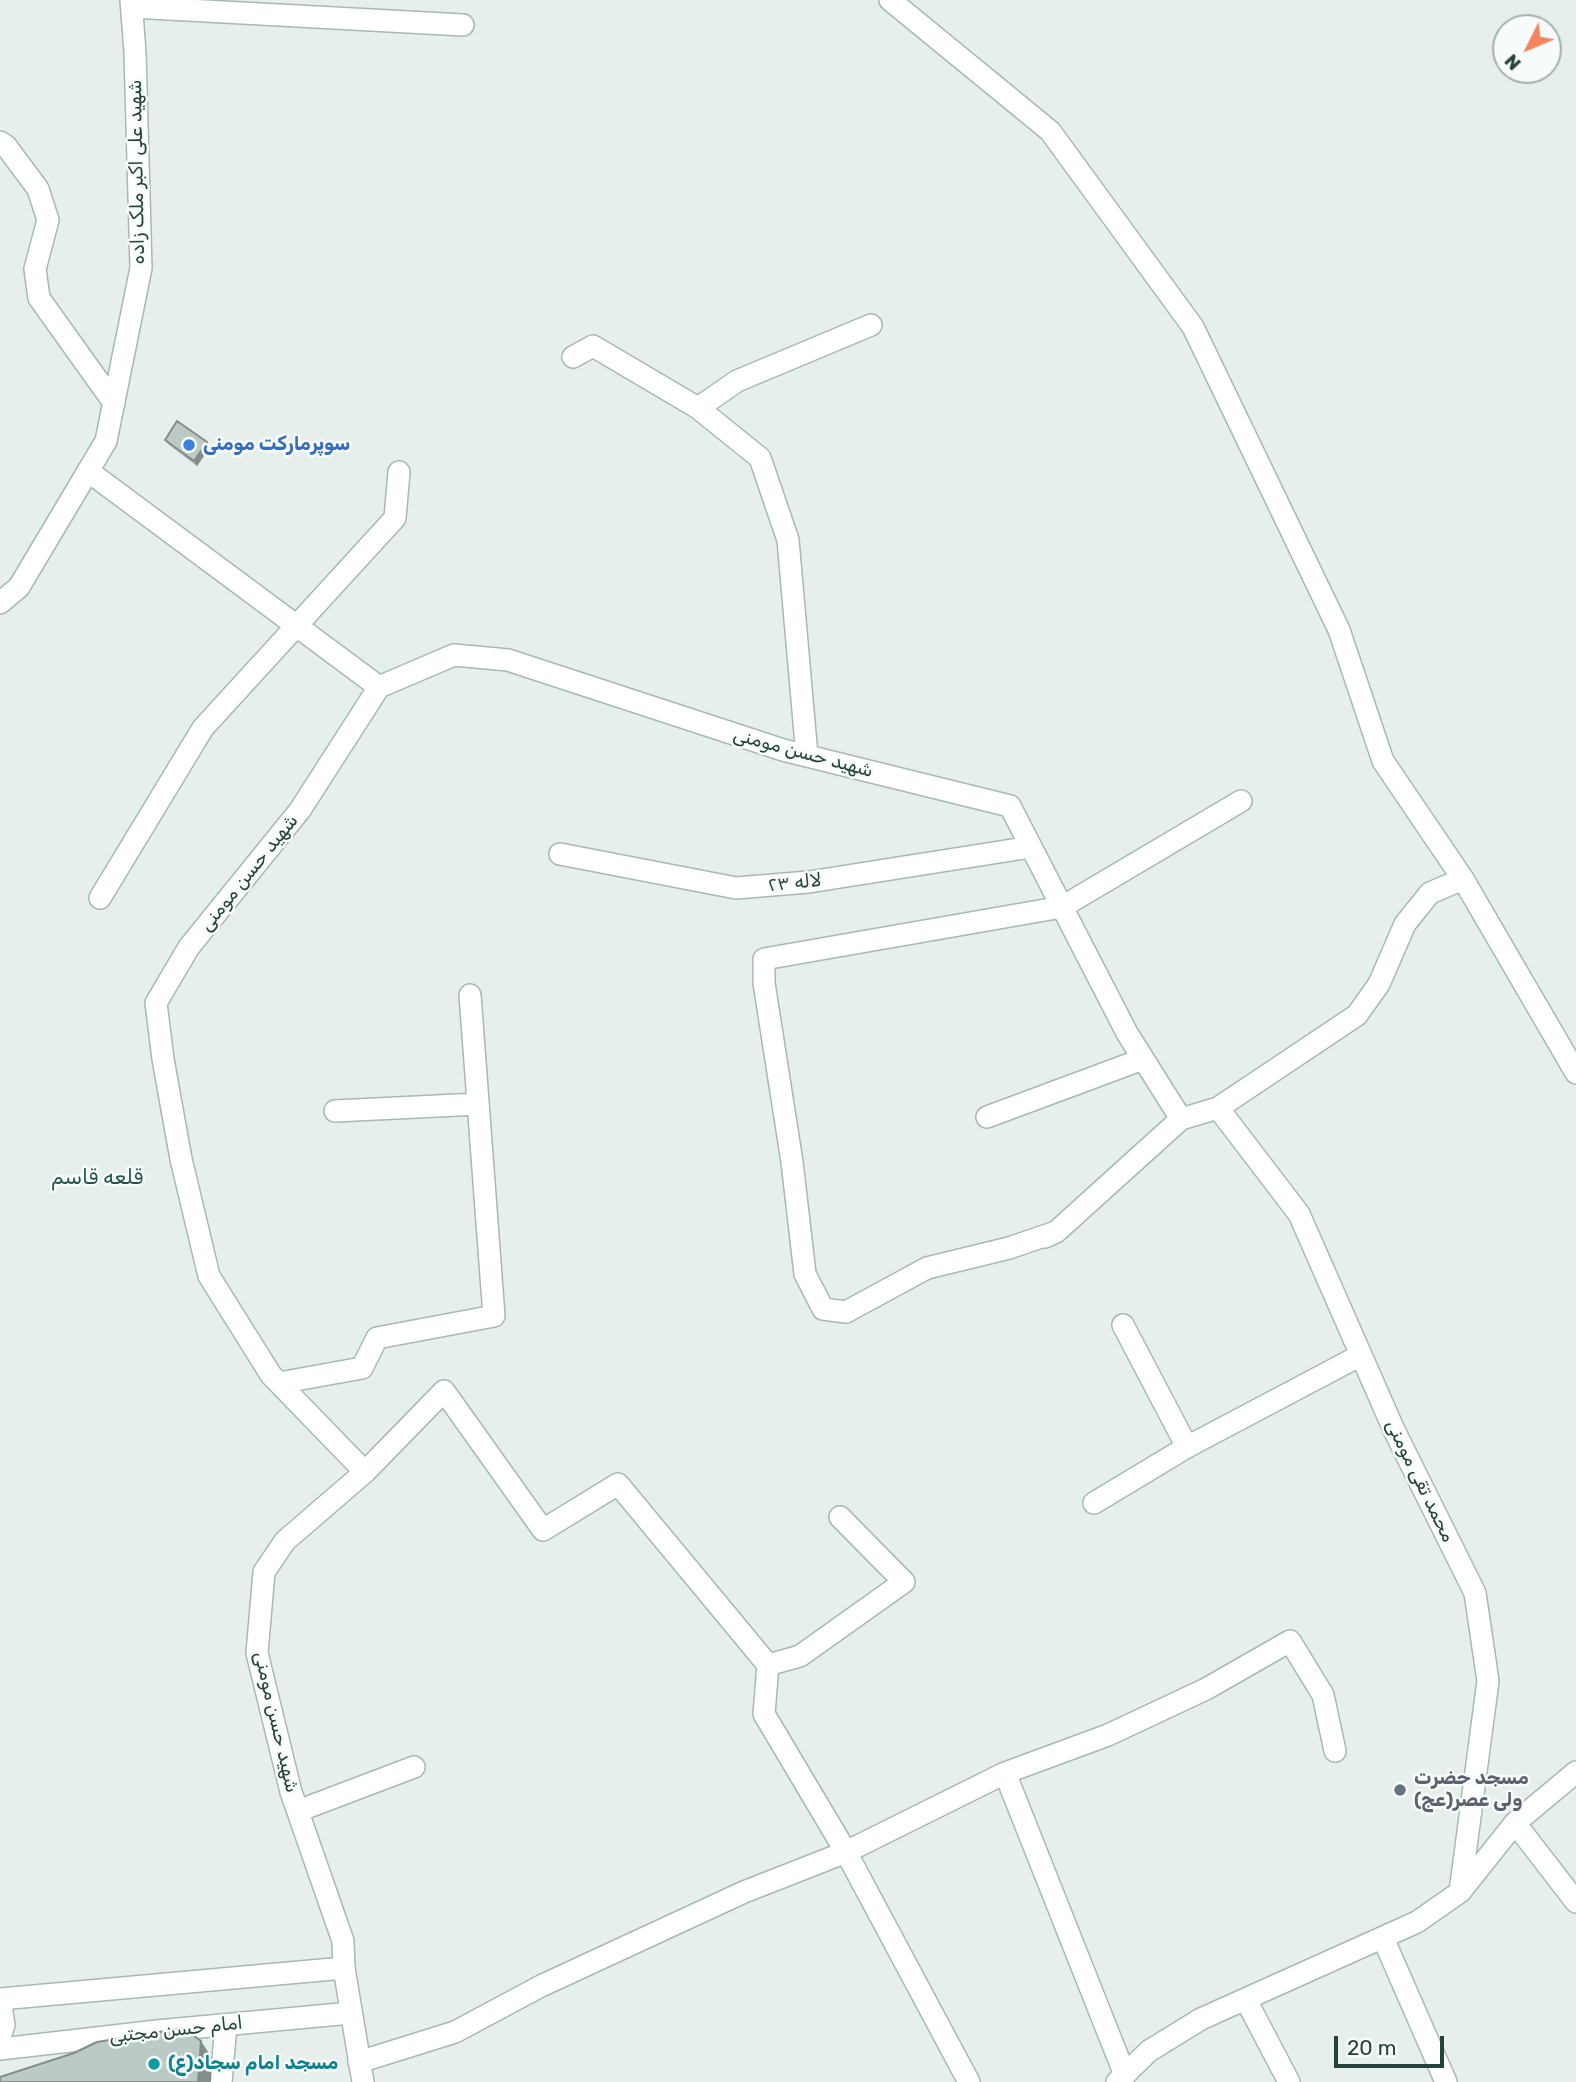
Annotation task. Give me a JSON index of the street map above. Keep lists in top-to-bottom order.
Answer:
{
  "streets": {
    "street": [
      "شهید علی اکبر ملک زاده",
      "شهید حسن مومنی",
      "لاله ۲۳",
      "محمد تقی مومنی",
      "امام حسن مجتبی"
    ]
  },
  "crossings": [
    ["شهید حسن مومنی", "لاله ۲۳"],
    ["شهید حسن مومنی", "امام حسن مجتبی"]
  ],
  "districts": ["قلعه قاسم"],
  "places": ["سوپرمارکت مومنی", "مسجد حضرت ولی عصر(عج)", "مسجد امام سجاد(ع)"],
  "scale_bar": "20 m",
  "north": "bottom left"
}
